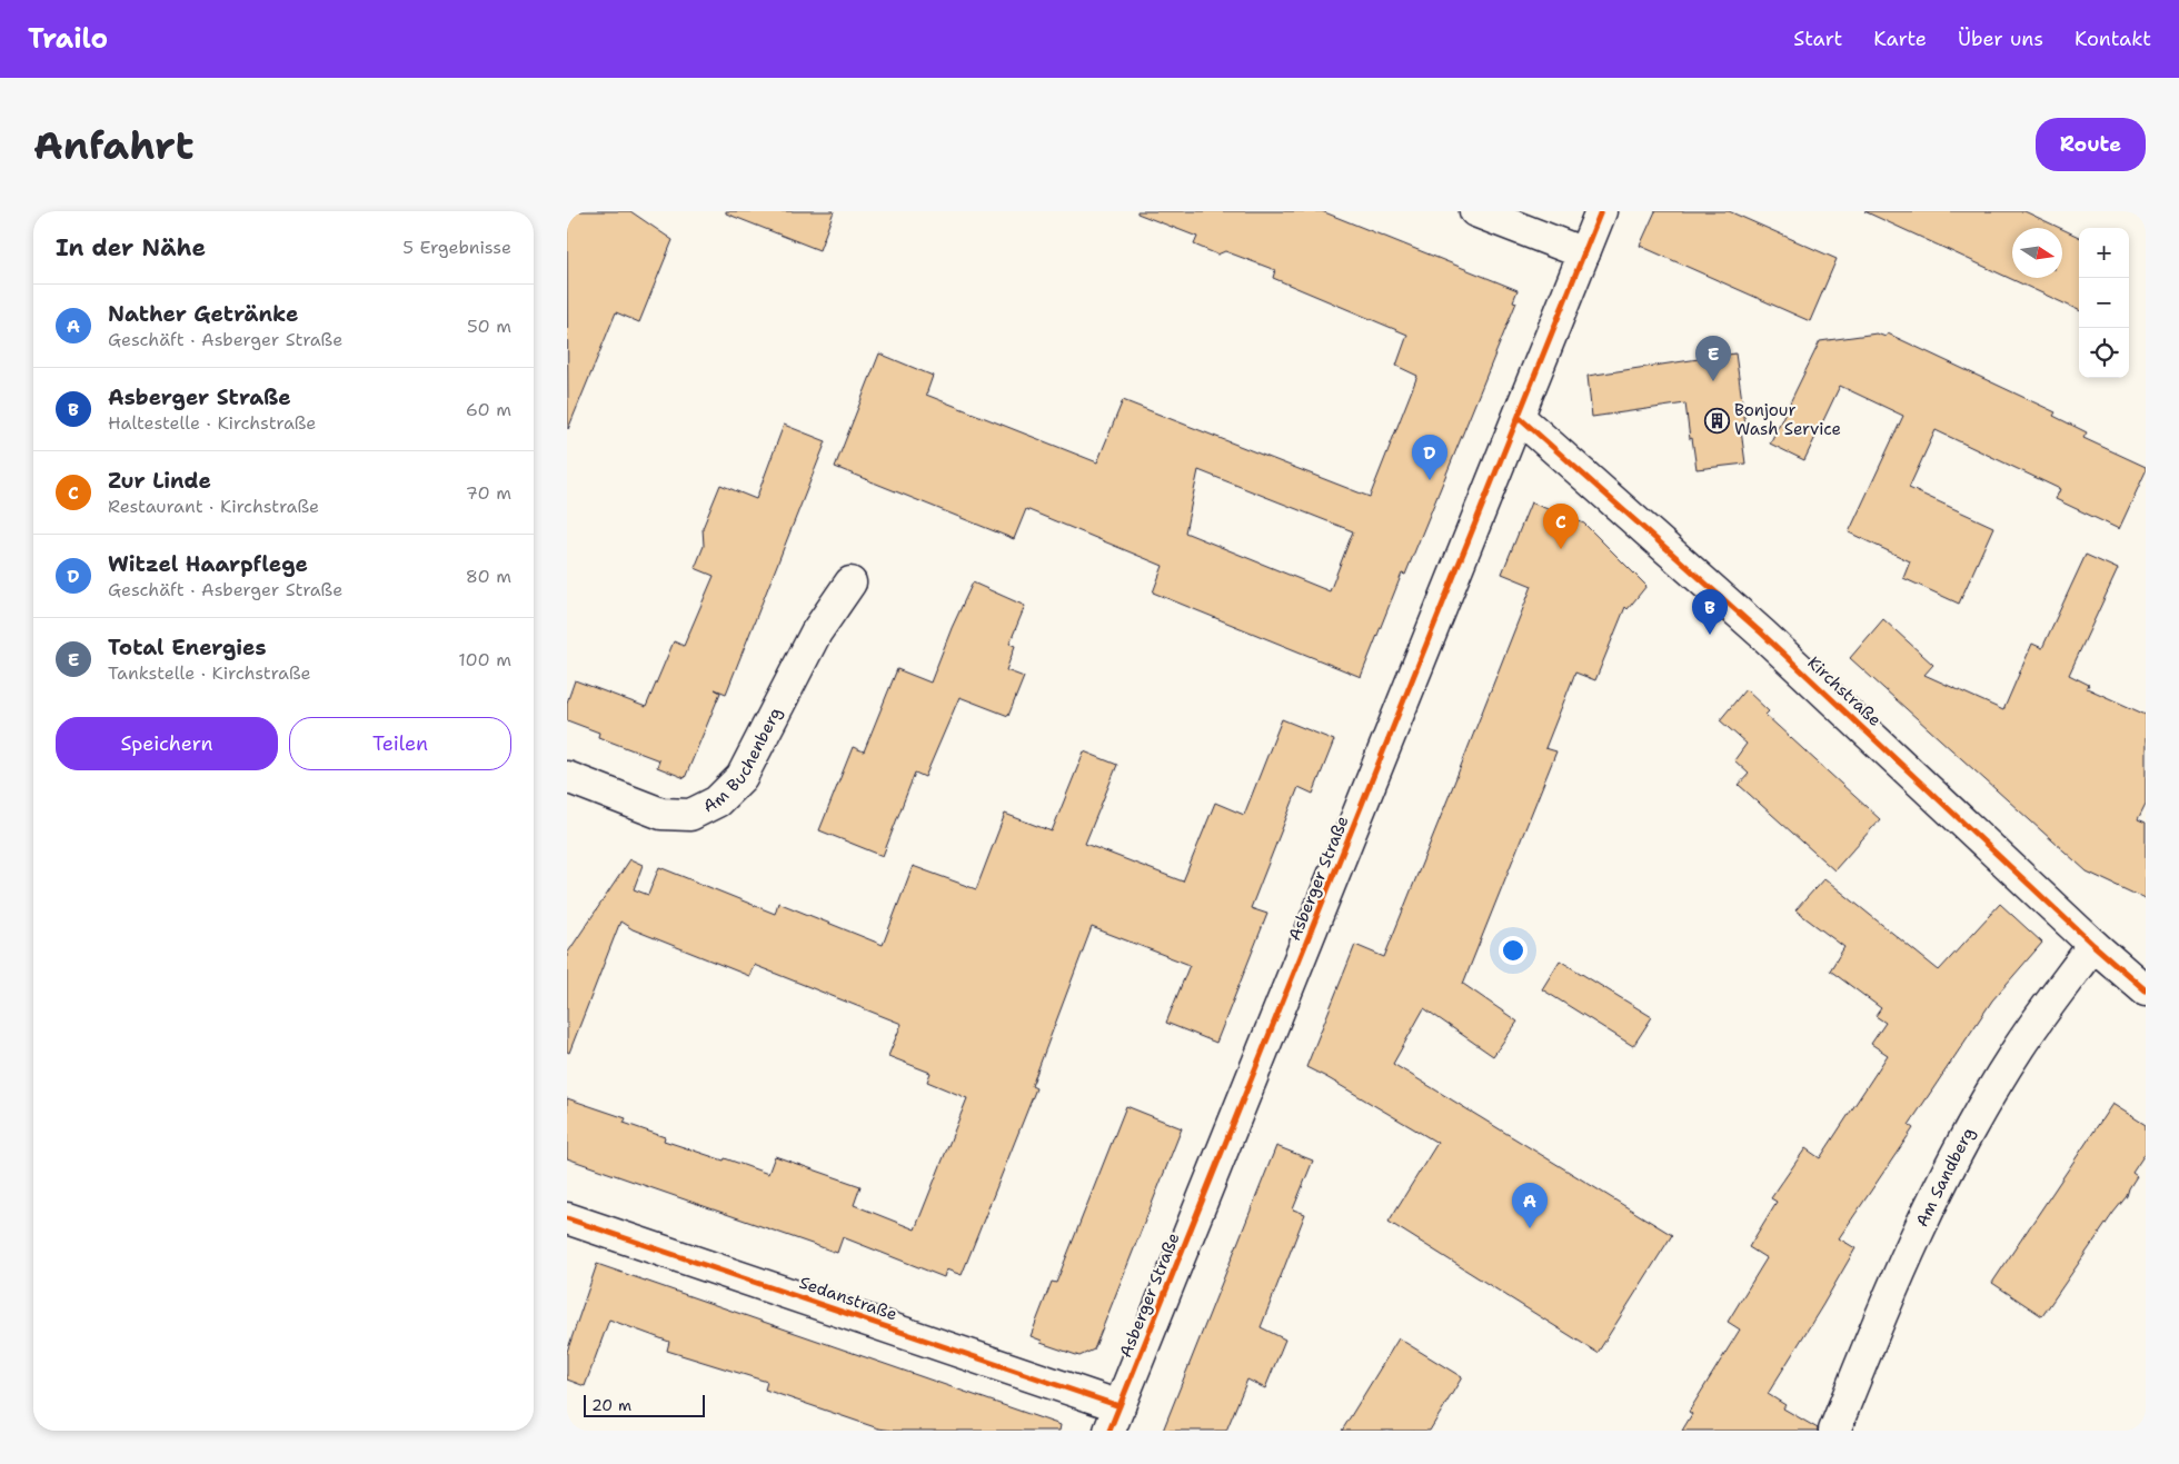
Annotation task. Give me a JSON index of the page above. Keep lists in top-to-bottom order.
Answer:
{
  "streets": {
    "street": [
      "Kirchstraße",
      "Am Buchenberg",
      "Asberger Straße",
      "Am Sandberg",
      "Sedanstraße"
    ]
  },
  "crossings": [
    ["Kirchstraße", "Asberger Straße"],
    ["Kirchstraße", "Am Sandberg"],
    ["Asberger Straße", "Sedanstraße"]
  ],
  "places": {
    "building": ["Bonjour Wash Service"]
  },
  "scale_bar": "20 m",
  "north": "right",
  "page": {
    "header": "Trailo",
    "nav": [
      "Start",
      "Karte",
      "Über uns",
      "Kontakt"
    ],
    "buttons": [
      "Route",
      ["Speichern", "Teilen"]
    ],
    "title": "Anfahrt",
    "heading": ["In der Nähe", "5 Ergebnisse"],
    "map_buttons": ["+", "−"],
    "list": [
      {
        "mark": "A",
        "name": "Nather Getränke",
        "note": "Geschäft · Asberger Straße",
        "value": "50 m"
      },
      {
        "mark": "B",
        "name": "Asberger Straße",
        "note": "Haltestelle · Kirchstraße",
        "value": "60 m"
      },
      {
        "mark": "C",
        "name": "Zur Linde",
        "note": "Restaurant · Kirchstraße",
        "value": "70 m"
      },
      {
        "mark": "D",
        "name": "Witzel Haarpflege",
        "note": "Geschäft · Asberger Straße",
        "value": "80 m"
      },
      {
        "mark": "E",
        "name": "Total Energies",
        "note": "Tankstelle · Kirchstraße",
        "value": "100 m"
      }
    ],
    "pins": [
      "E",
      "D",
      "C",
      "B",
      "A"
    ],
    "scale": "20 m"
  }
}
